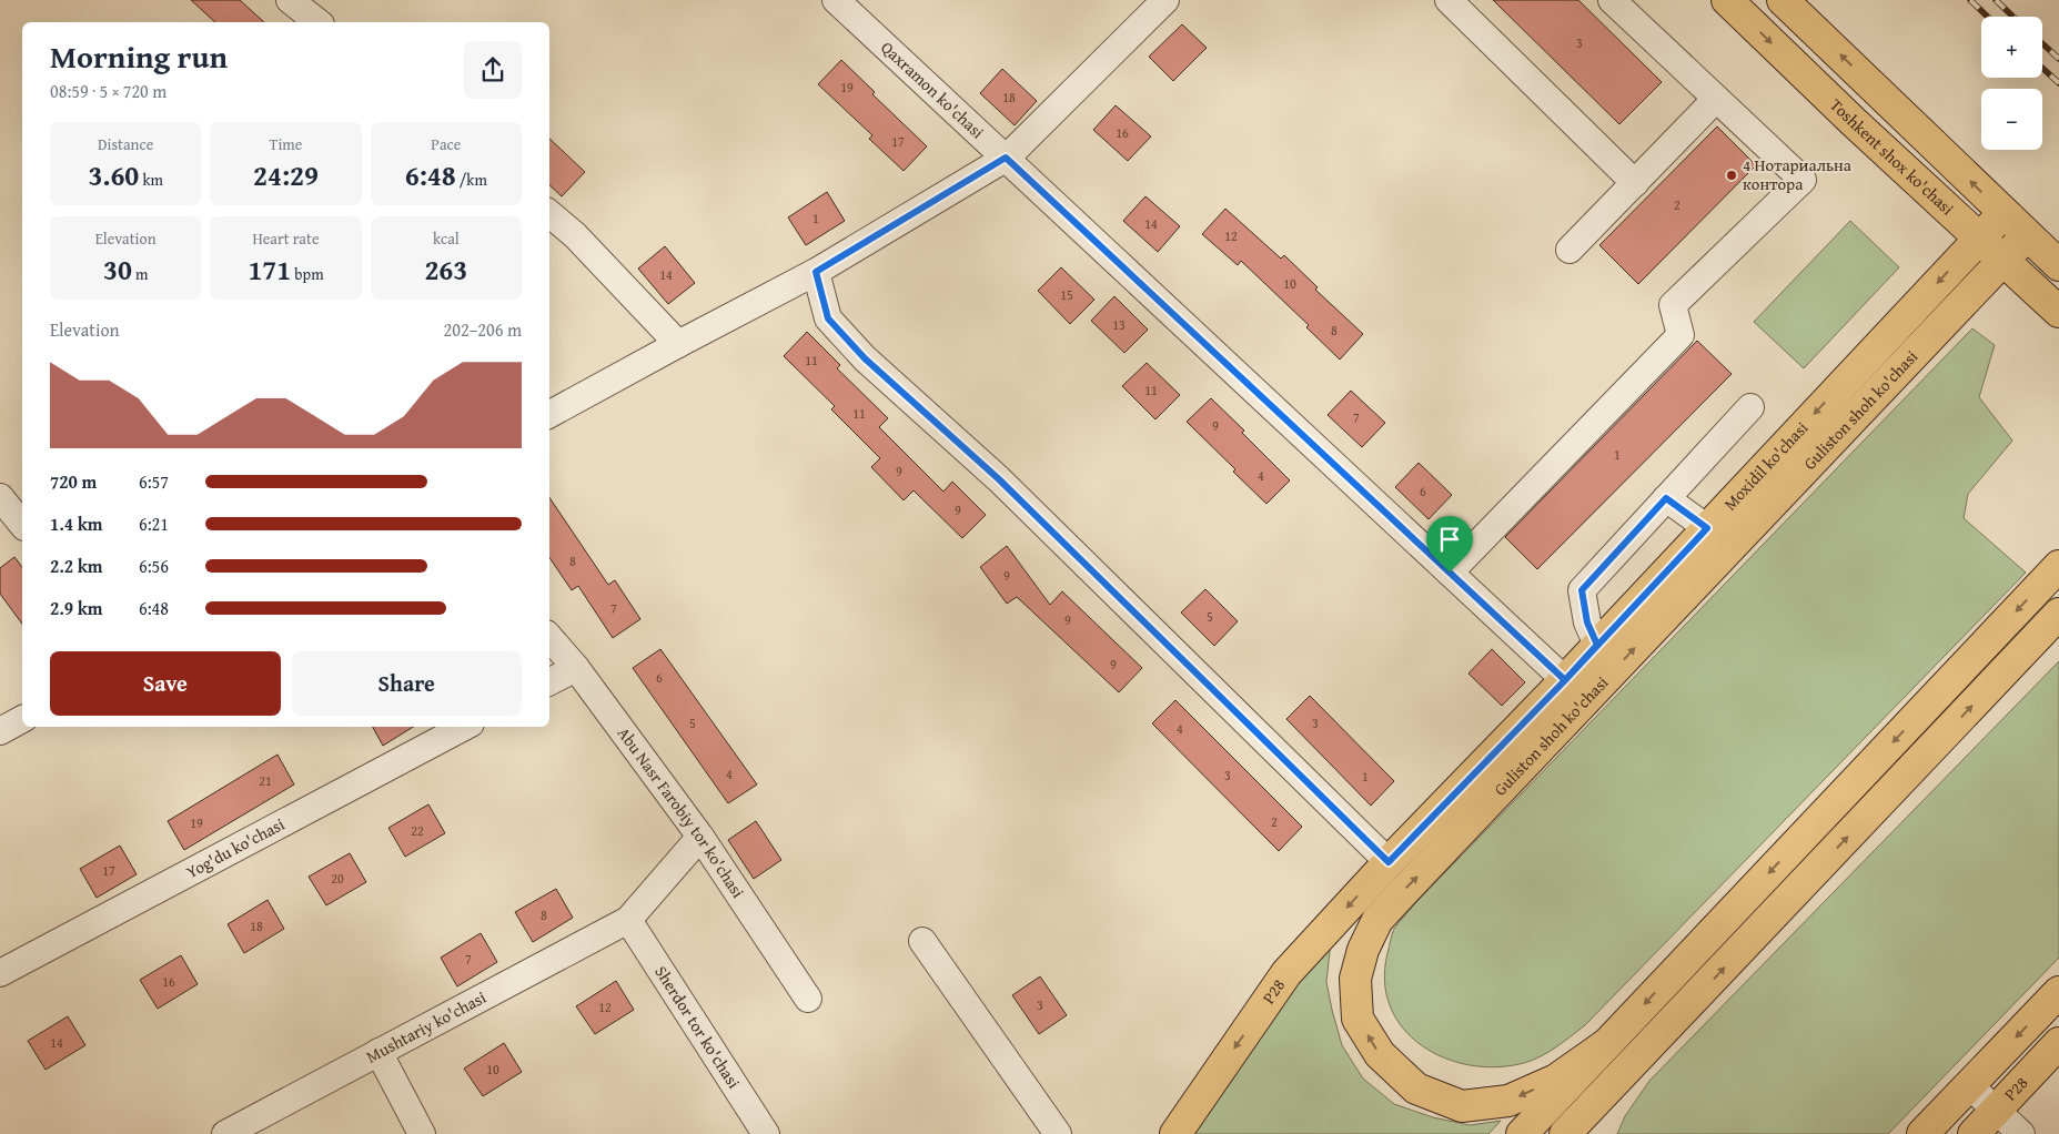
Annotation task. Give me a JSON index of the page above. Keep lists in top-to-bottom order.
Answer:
{
  "streets": {
    "main road": [
      "Toshkent shox ko'chasi",
      "Guliston shoh ko'chasi",
      "Moxidil ko'chasi",
      "Р28"
    ],
    "street": [
      "Qaxramon ko'chasi",
      "Abu Nasr Farobiy tor ko'chasi",
      "Yog'du ko'chasi",
      "Mushtariy ko'chasi",
      "Sherdor tor ko'chasi"
    ]
  },
  "crossings": [
    ["Qaxramon ko'chasi", "Moxidil ko'chasi"],
    ["Toshkent shox ko'chasi", "Guliston shoh ko'chasi"],
    ["Toshkent shox ko'chasi", "Moxidil ko'chasi"],
    ["Moxidil ko'chasi", "Р28"],
    ["Mushtariy ko'chasi", "Sherdor tor ko'chasi"]
  ],
  "one_way": ["Moxidil ko'chasi", "Р28"],
  "places": ["4 Нотариальна контора"],
  "house_numbers": [
    "3",
    "19",
    "18",
    "16",
    "17",
    "2",
    "1",
    "14",
    "12",
    "14",
    "10",
    "15",
    "13",
    "8",
    "11",
    "11",
    "11",
    "7",
    "9",
    "1",
    "9",
    "4",
    "6",
    "9",
    "8",
    "9",
    "7",
    "5",
    "9",
    "9",
    "6",
    "5",
    "3",
    "4",
    "4",
    "3",
    "1",
    "21",
    "2",
    "19",
    "22",
    "17",
    "20",
    "8",
    "18",
    "7",
    "16",
    "3",
    "12",
    "14",
    "10"
  ],
  "page": {
    "map_buttons": ["+", "−"],
    "heading": ["Morning run", "08:59 · 5 × 720 m"],
    "stats": [
      ["Distance", "3.60 km"],
      ["Time", "24:29"],
      ["Pace", "6:48 /km"],
      ["Elevation", "30 m"],
      ["Heart rate", "171 bpm"],
      ["kcal", "263"]
    ],
    "chart": ["Elevation", "202–206 m"],
    "list": [
      {
        "name": "720 m",
        "note": "6:57"
      },
      {
        "name": "1.4 km",
        "note": "6:21"
      },
      {
        "name": "2.2 km",
        "note": "6:56"
      },
      {
        "name": "2.9 km",
        "note": "6:48"
      }
    ],
    "buttons": ["Save", "Share"]
  }
}
